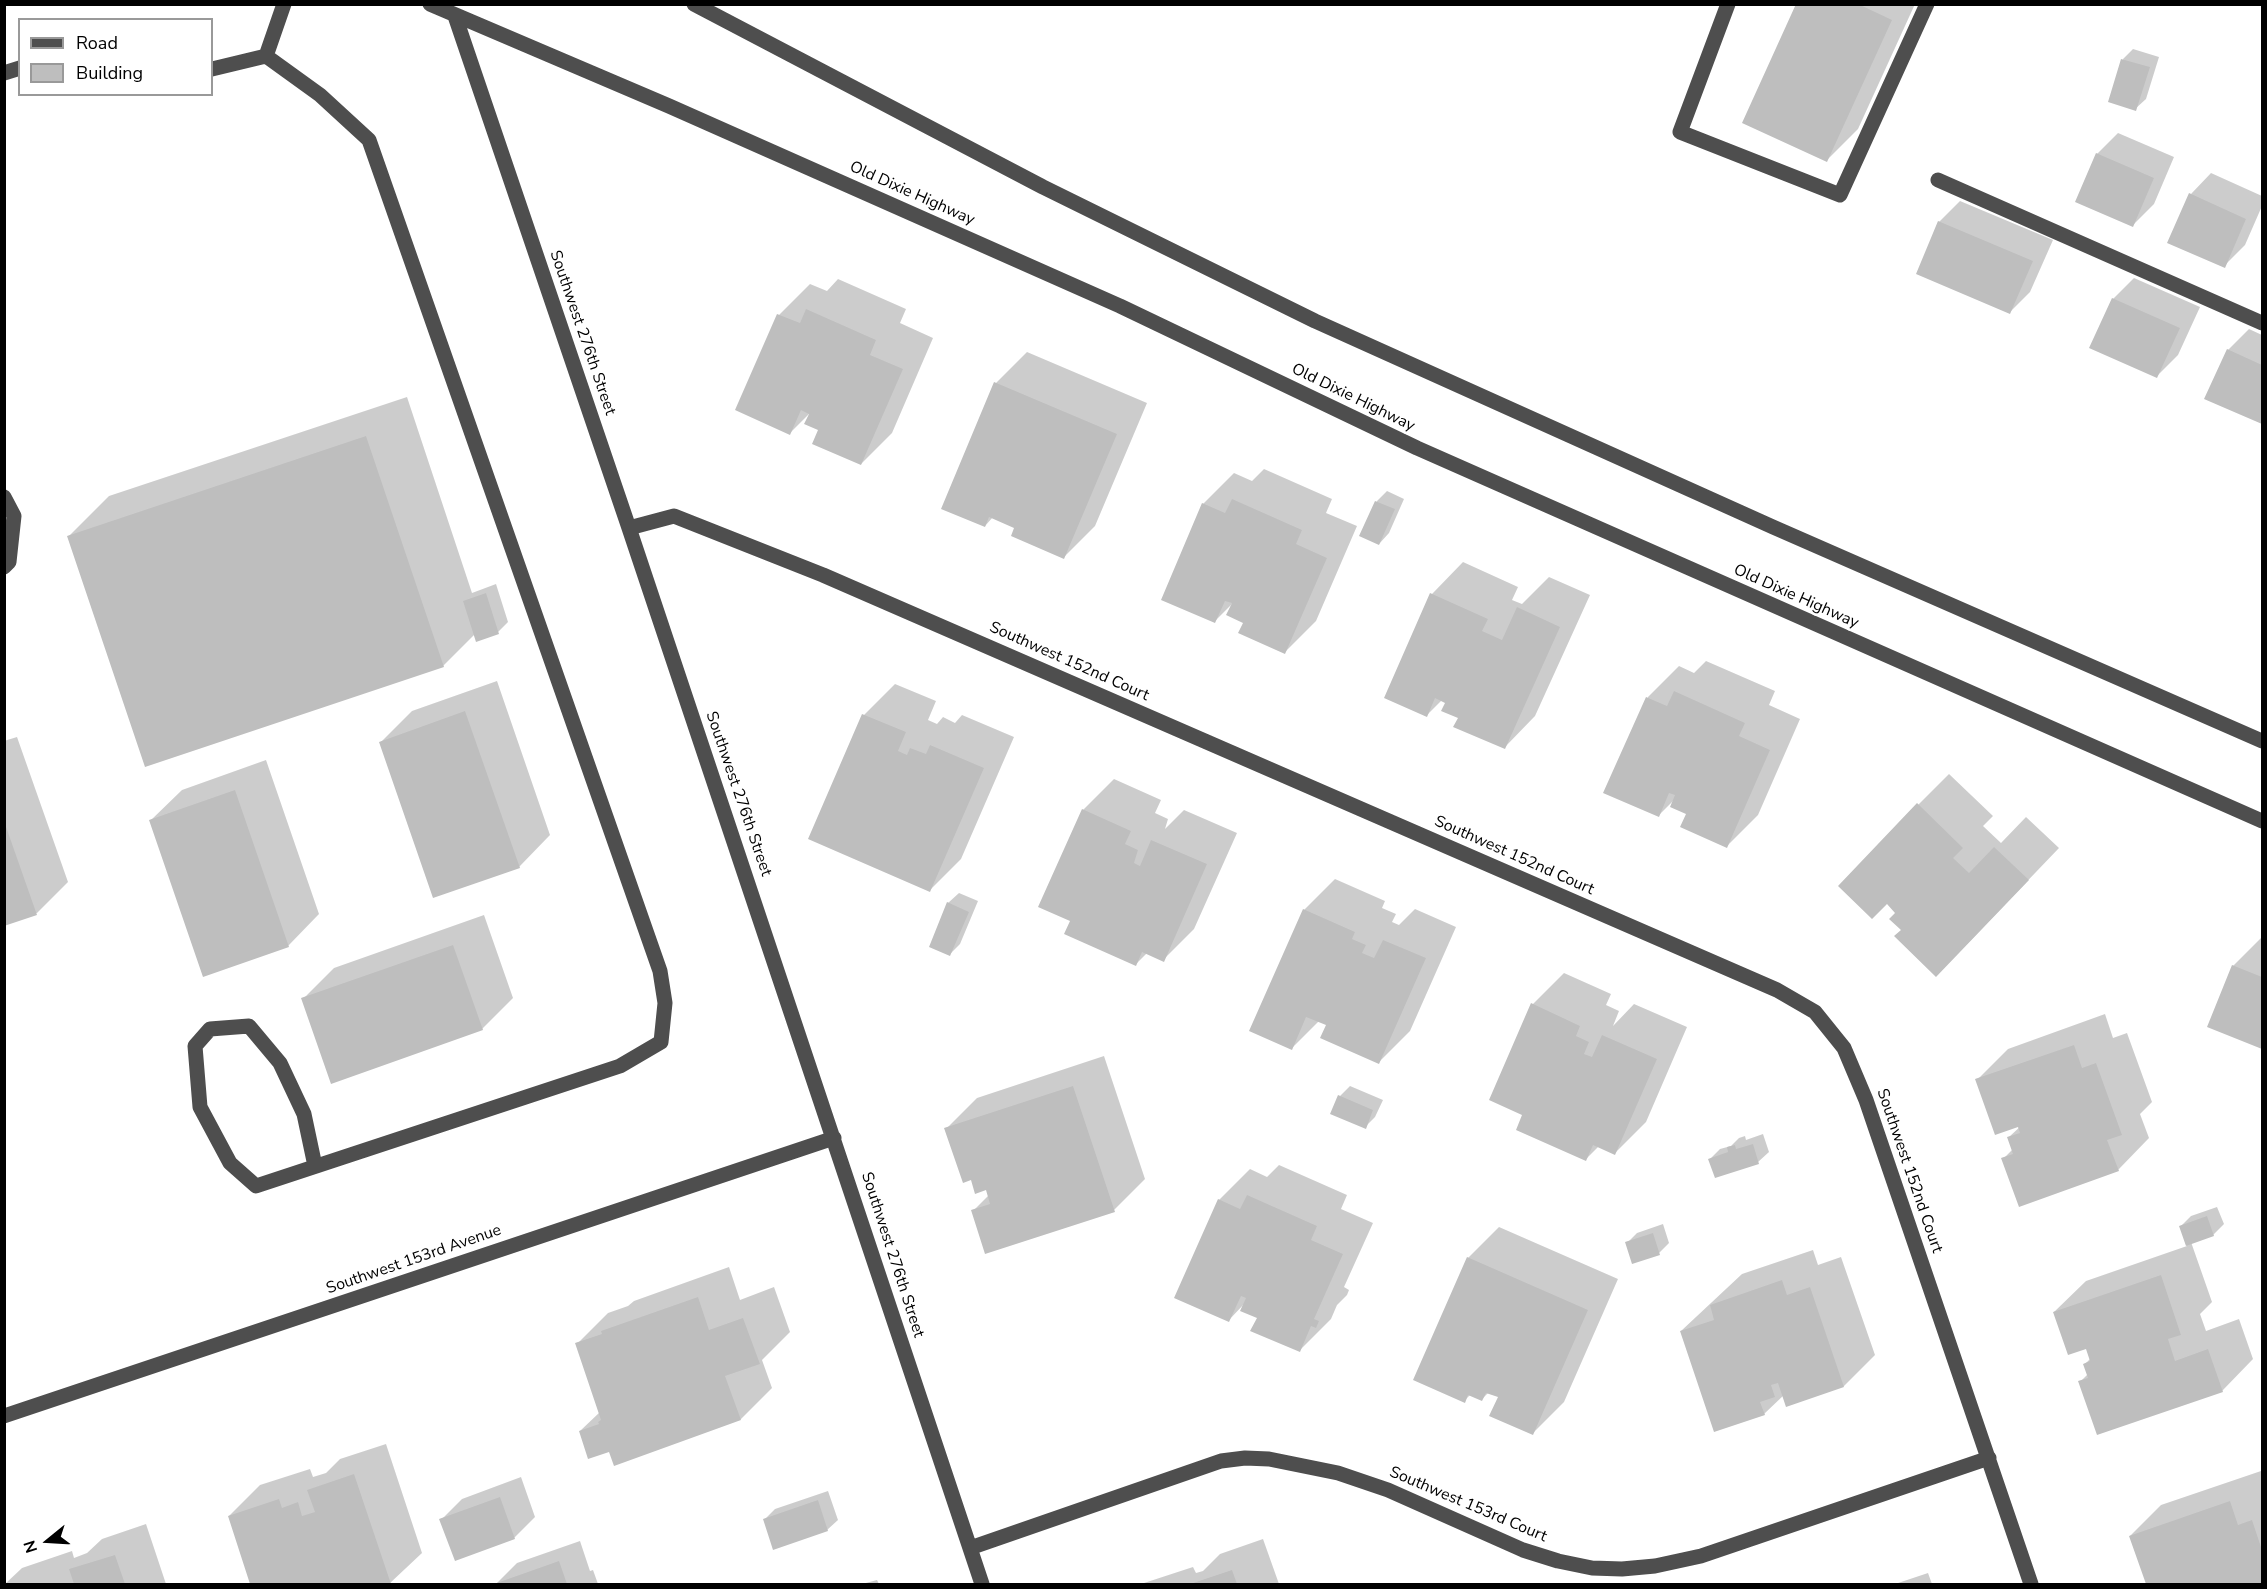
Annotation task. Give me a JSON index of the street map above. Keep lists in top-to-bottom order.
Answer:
{
  "streets": {
    "street": [
      "Old Dixie Highway",
      "Southwest 276th Street",
      "Southwest 152nd Court",
      "Southwest 153rd Avenue",
      "Southwest 153rd Court"
    ]
  },
  "crossings": [
    ["Old Dixie Highway", "Southwest 276th Street"],
    ["Southwest 276th Street", "Southwest 152nd Court"],
    ["Southwest 276th Street", "Southwest 153rd Avenue"],
    ["Southwest 276th Street", "Southwest 153rd Court"],
    ["Southwest 152nd Court", "Southwest 153rd Court"]
  ],
  "legend": ["Road", "Building"],
  "north": "left"
}
